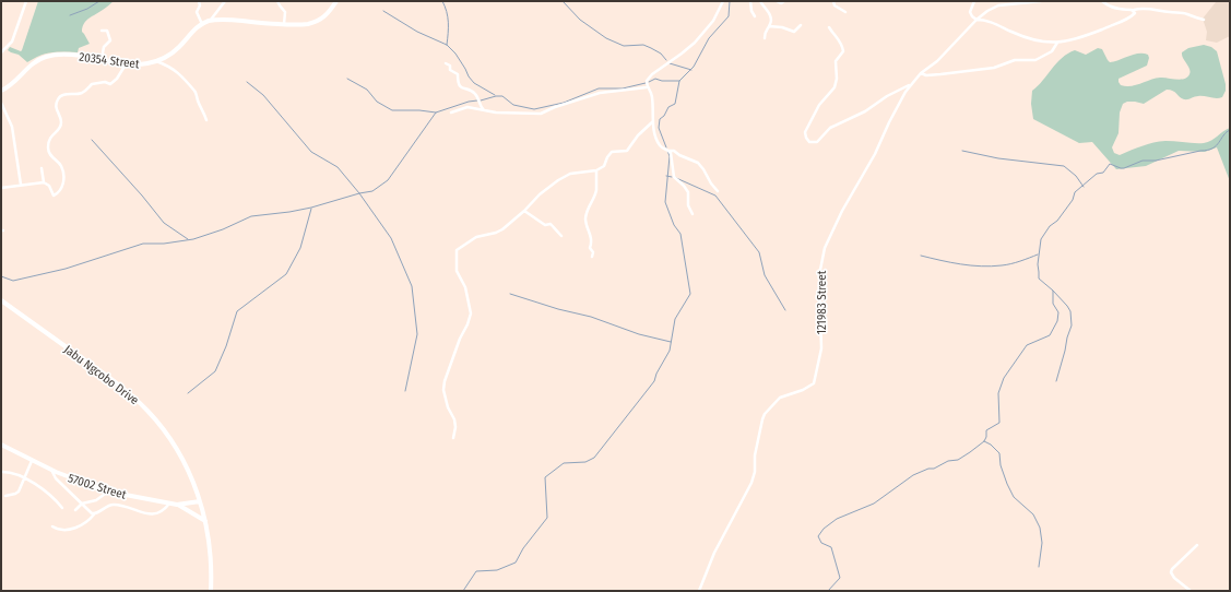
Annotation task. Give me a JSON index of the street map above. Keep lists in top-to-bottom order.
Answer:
{
  "streets": {
    "street": [
      "20354 Street",
      "121983 Street",
      "Jabu Ngcobo Drive",
      "57002 Street"
    ]
  },
  "crossings": [
    ["Jabu Ngcobo Drive", "57002 Street"]
  ]
}
